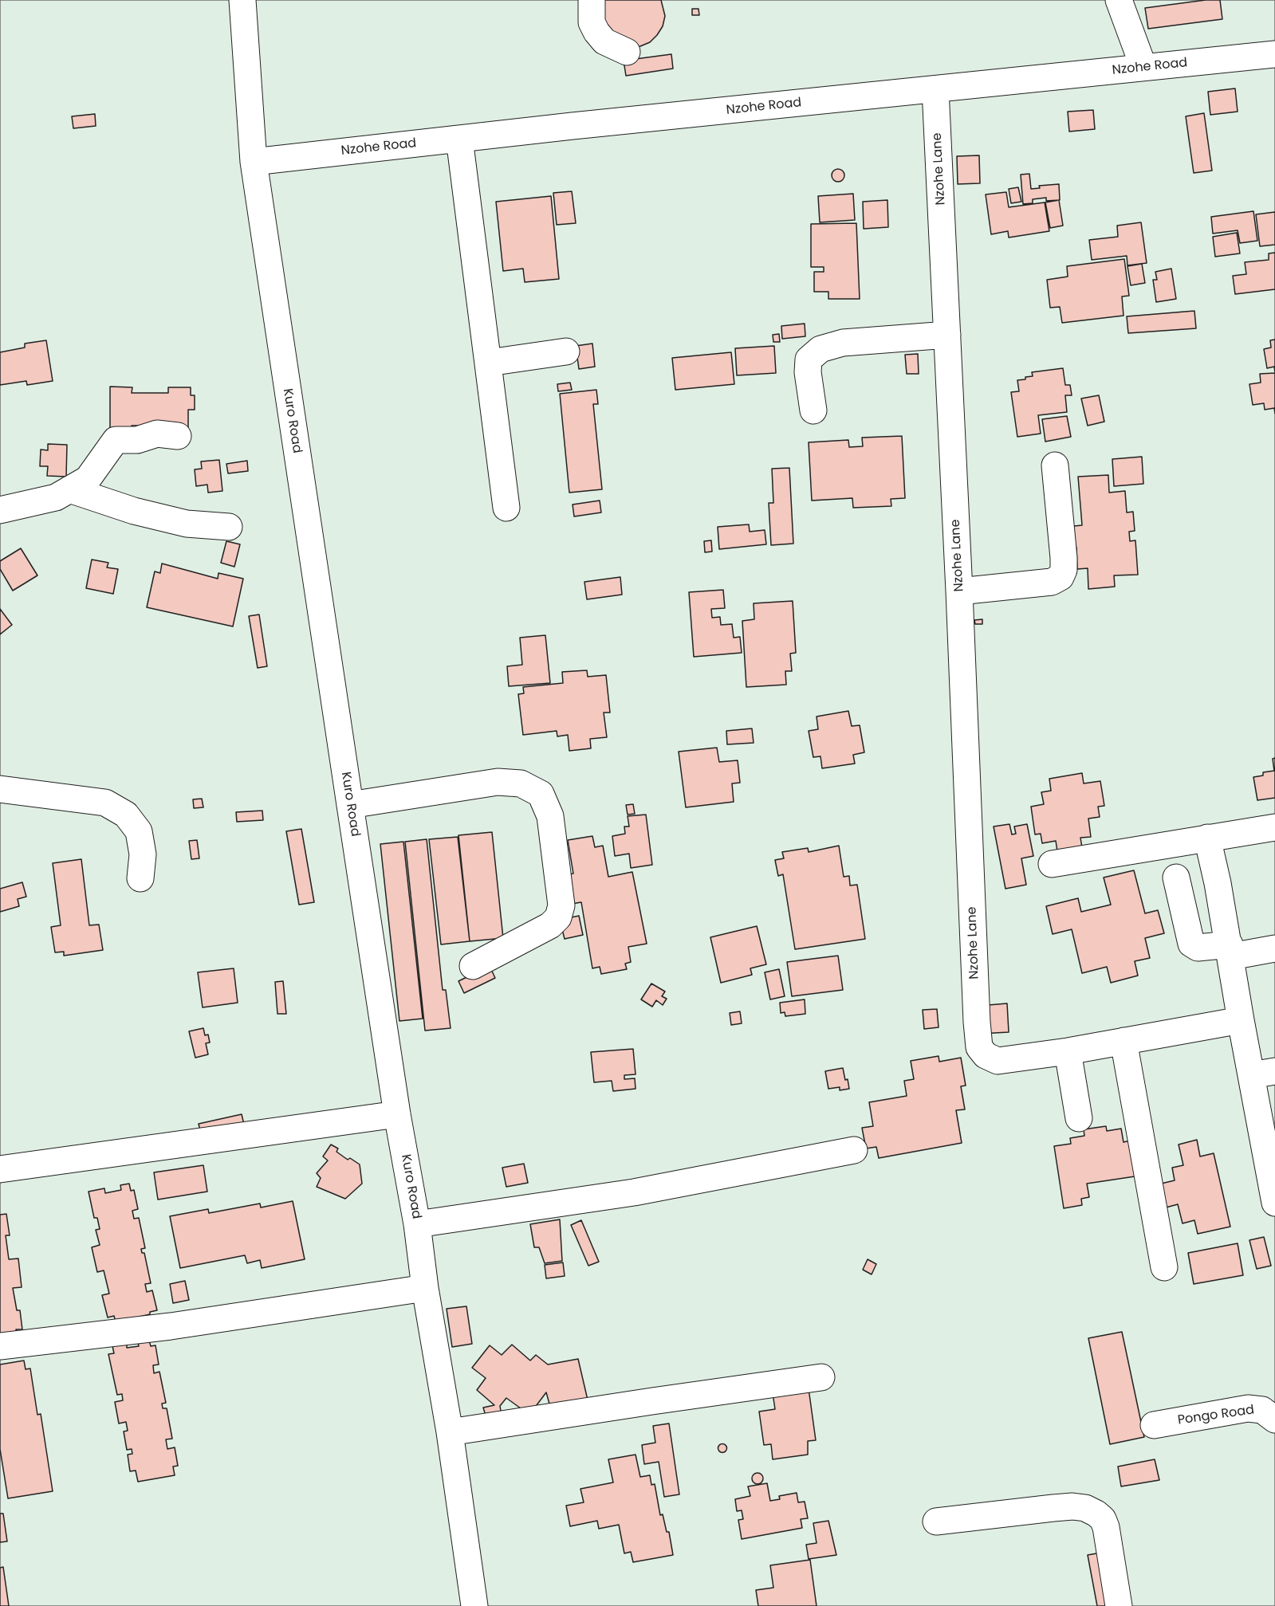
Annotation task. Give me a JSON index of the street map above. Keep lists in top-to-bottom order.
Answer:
{
  "streets": {
    "street": [
      "Nzohe Road",
      "Nzohe Lane",
      "Kuro Road",
      "Pongo Road"
    ]
  },
  "crossings": [
    ["Nzohe Road", "Nzohe Lane"],
    ["Nzohe Road", "Kuro Road"]
  ]
}
